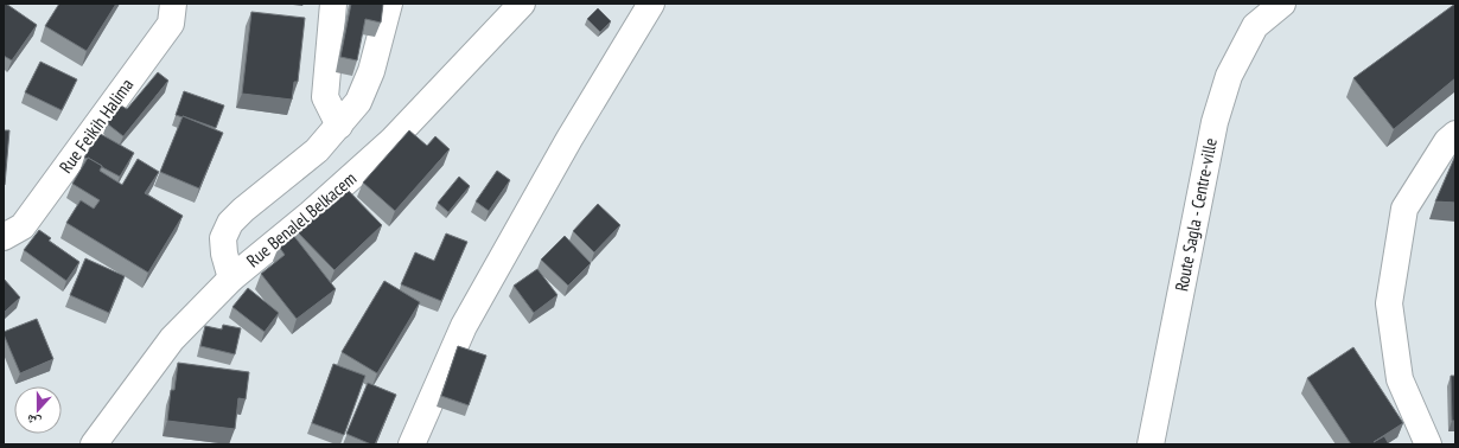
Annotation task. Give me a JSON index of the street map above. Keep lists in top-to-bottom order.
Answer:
{
  "streets": {
    "street": ["Rue Feikih Halima", "Route Sagla - Centre-ville", "Rue Benalel Belkacem"]
  },
  "north": "bottom"
}
